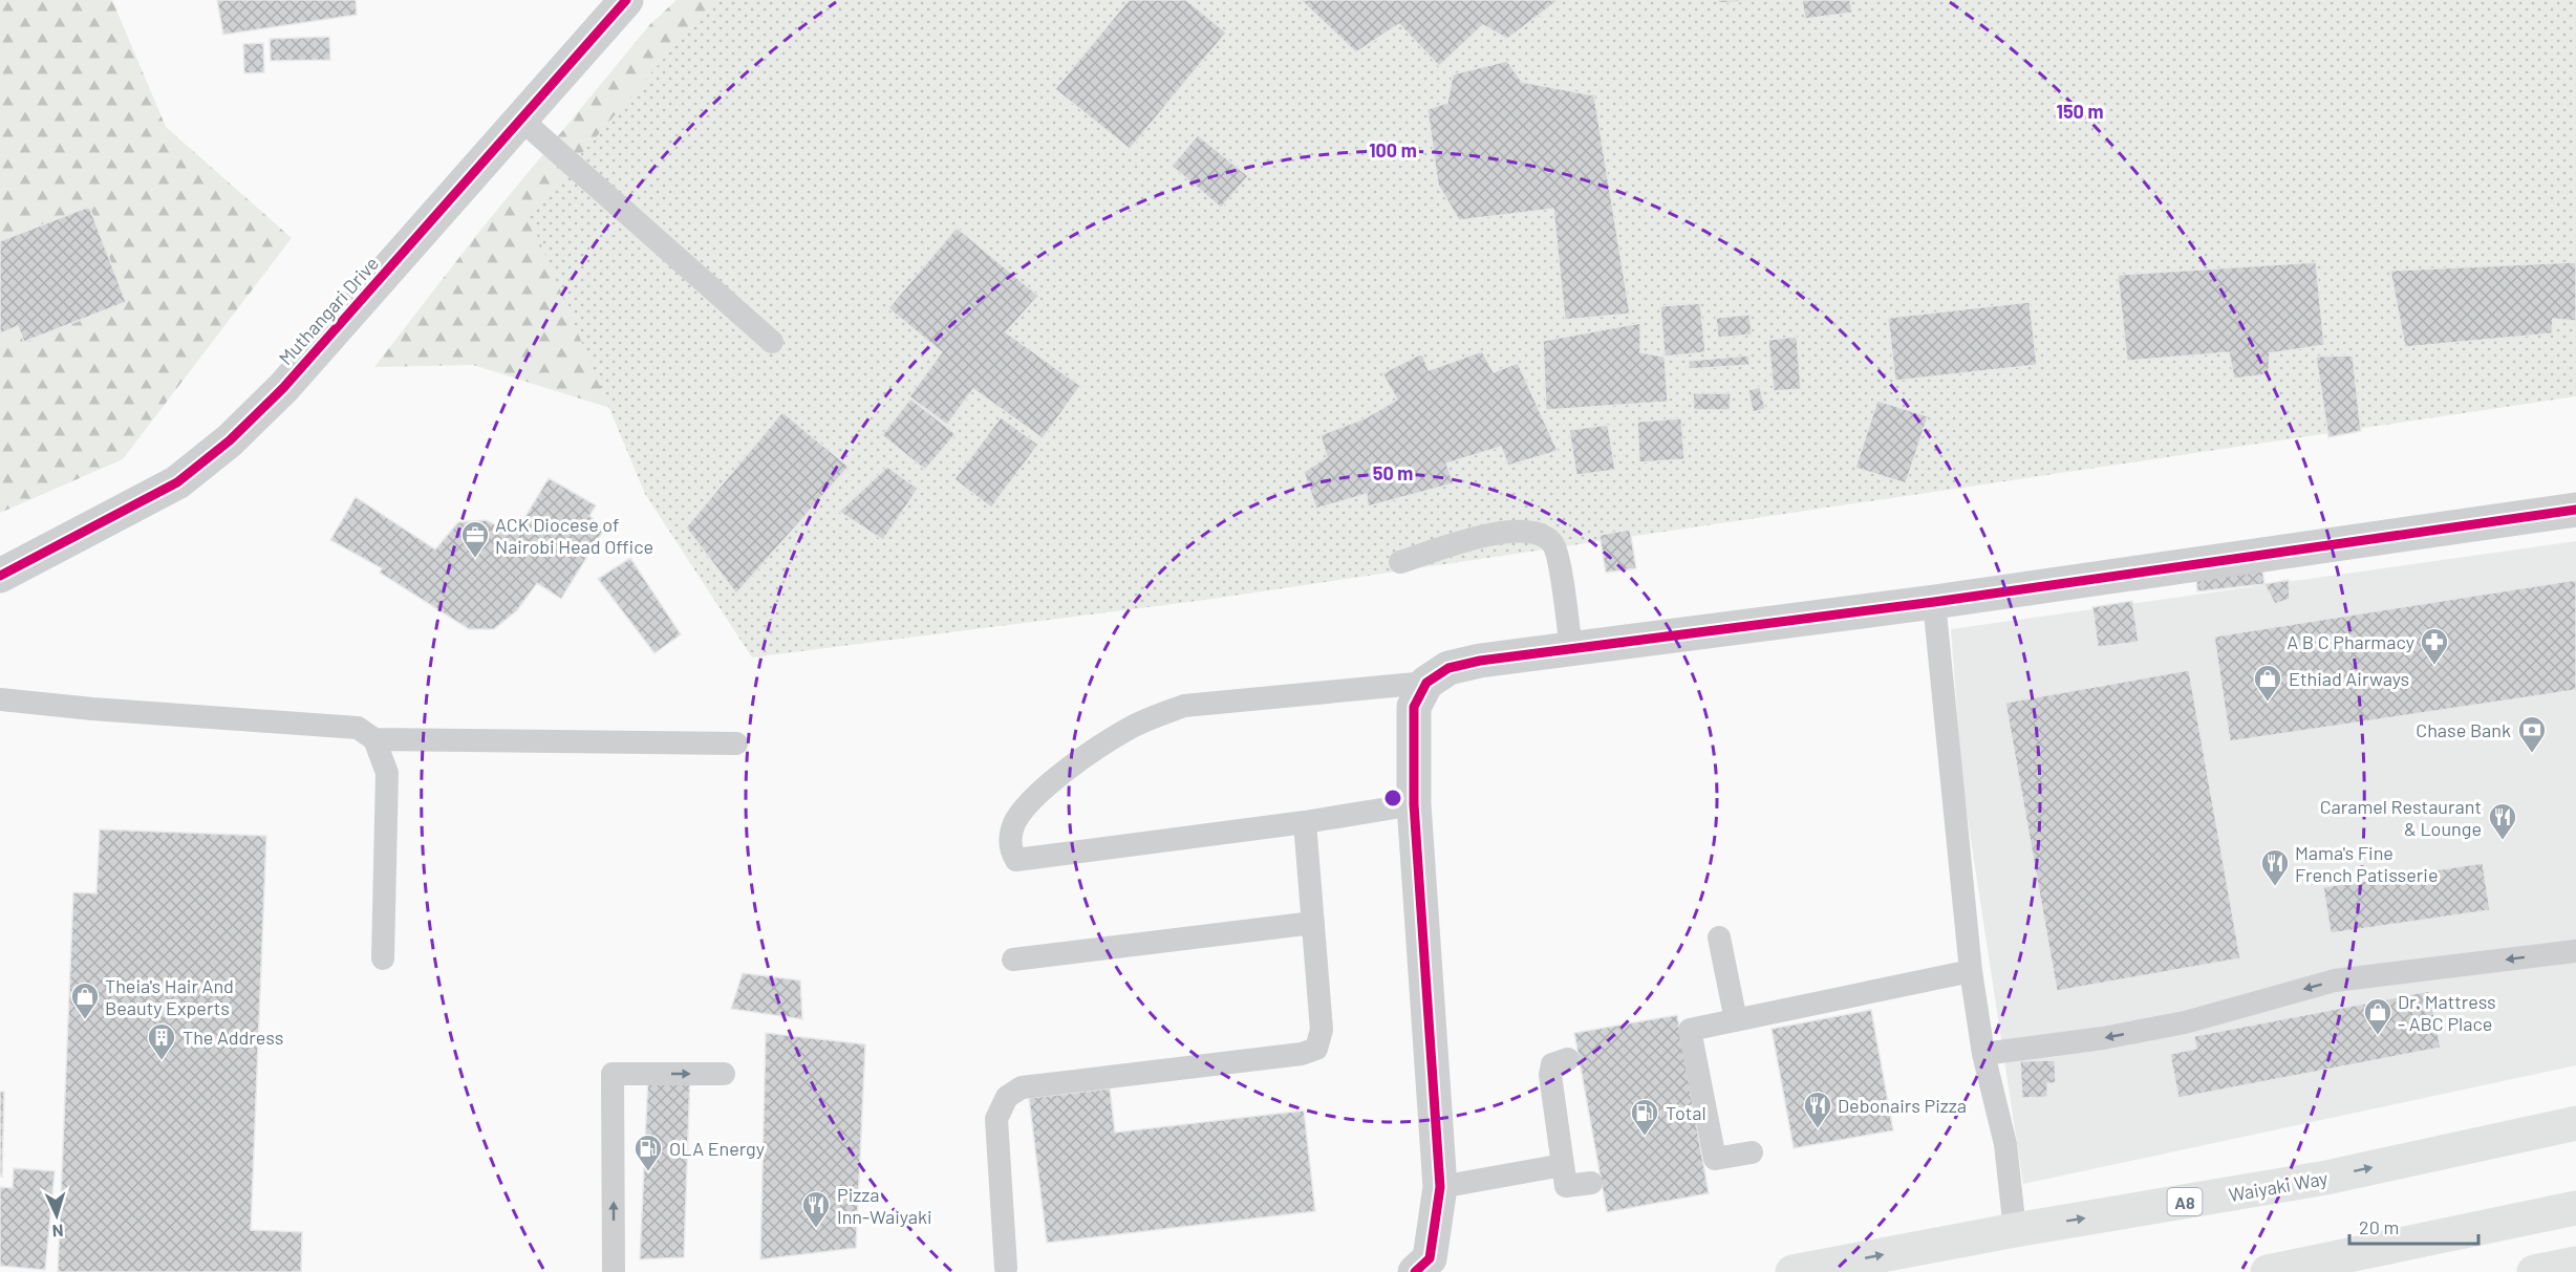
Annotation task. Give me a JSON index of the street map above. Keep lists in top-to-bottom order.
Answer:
{
  "streets": {
    "main road": ["Waiyaki Way", "A8"],
    "street": ["Muthangari Drive"]
  },
  "places": {
    "office": ["ACK Diocese of Nairobi Head Office"],
    "pharmacy": ["A B C Pharmacy"],
    "shop": ["Ethiad Airways", "Theia's Hair And Beauty Experts", "Dr. Mattress - ABC Place"],
    "bank": ["Chase Bank"],
    "restaurant": [
      "Caramel Restaurant & Lounge",
      "Mama's Fine French Patisserie",
      "Debonairs Pizza",
      "Pizza Inn-Waiyaki"
    ],
    "building": ["The Address"],
    "fuel station": ["Total", "OLA Energy"]
  },
  "scale_bar": "20 m",
  "north": "bottom",
  "rings": ["150 m", "100 m", "50 m"]
}
